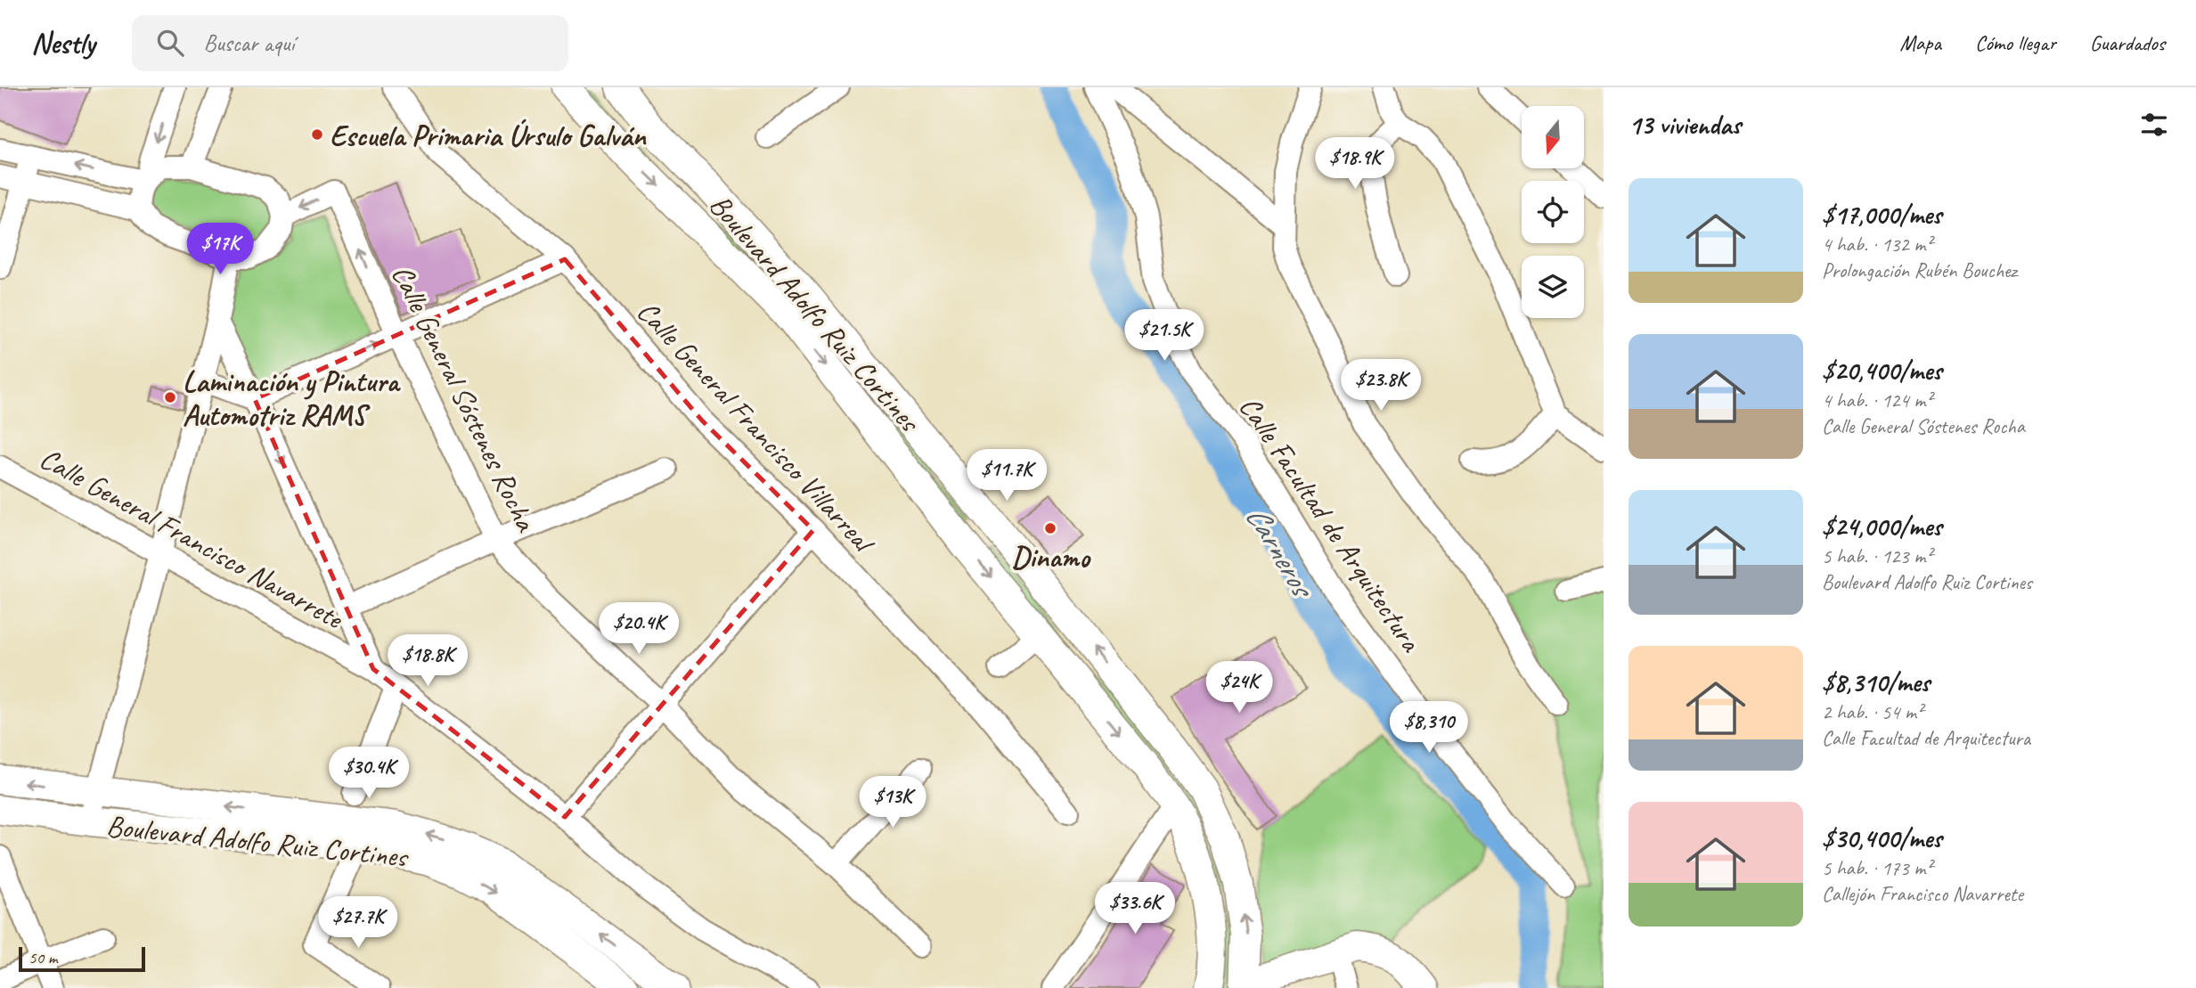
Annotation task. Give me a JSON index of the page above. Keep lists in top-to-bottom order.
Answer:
{
  "streets": {
    "main road": ["Boulevard Adolfo Ruiz Cortines"],
    "street": [
      "Calle General Sóstenes Rocha",
      "Calle General Francisco Villarreal",
      "Calle Facultad de Arquitectura",
      "Calle General Francisco Navarrete"
    ]
  },
  "water": ["Carneros"],
  "places": ["Escuela Primaria Úrsulo Galván", "Laminación y Pintura Automotriz RAMS", "Dinamo"],
  "scale_bar": "50 m",
  "north": "bottom",
  "page": {
    "header": "Nestly",
    "search": "Buscar aquí",
    "nav": ["Mapa", "Cómo llegar", "Guardados"],
    "heading": "13 viviendas",
    "price": [
      "$18.9K",
      "$17K",
      "$21.5K",
      "$23.8K",
      "$11.7K",
      "$20.4K",
      "$18.8K",
      "$24K",
      "$8,310",
      "$30.4K",
      "$13K",
      "$33.6K",
      "$27.7K"
    ],
    "list": [
      {
        "name": "$17,000/mes",
        "note": "4 hab. · 132 m² · Prolongación Rubén Bouchez"
      },
      {
        "name": "$20,400/mes",
        "note": "4 hab. · 124 m² · Calle General Sóstenes Rocha"
      },
      {
        "name": "$24,000/mes",
        "note": "5 hab. · 123 m² · Boulevard Adolfo Ruiz Cortines"
      },
      {
        "name": "$8,310/mes",
        "note": "2 hab. · 54 m² · Calle Facultad de Arquitectura"
      },
      {
        "name": "$30,400/mes",
        "note": "5 hab. · 173 m² · Callejón Francisco Navarrete"
      }
    ],
    "scale": "50 m"
  }
}
